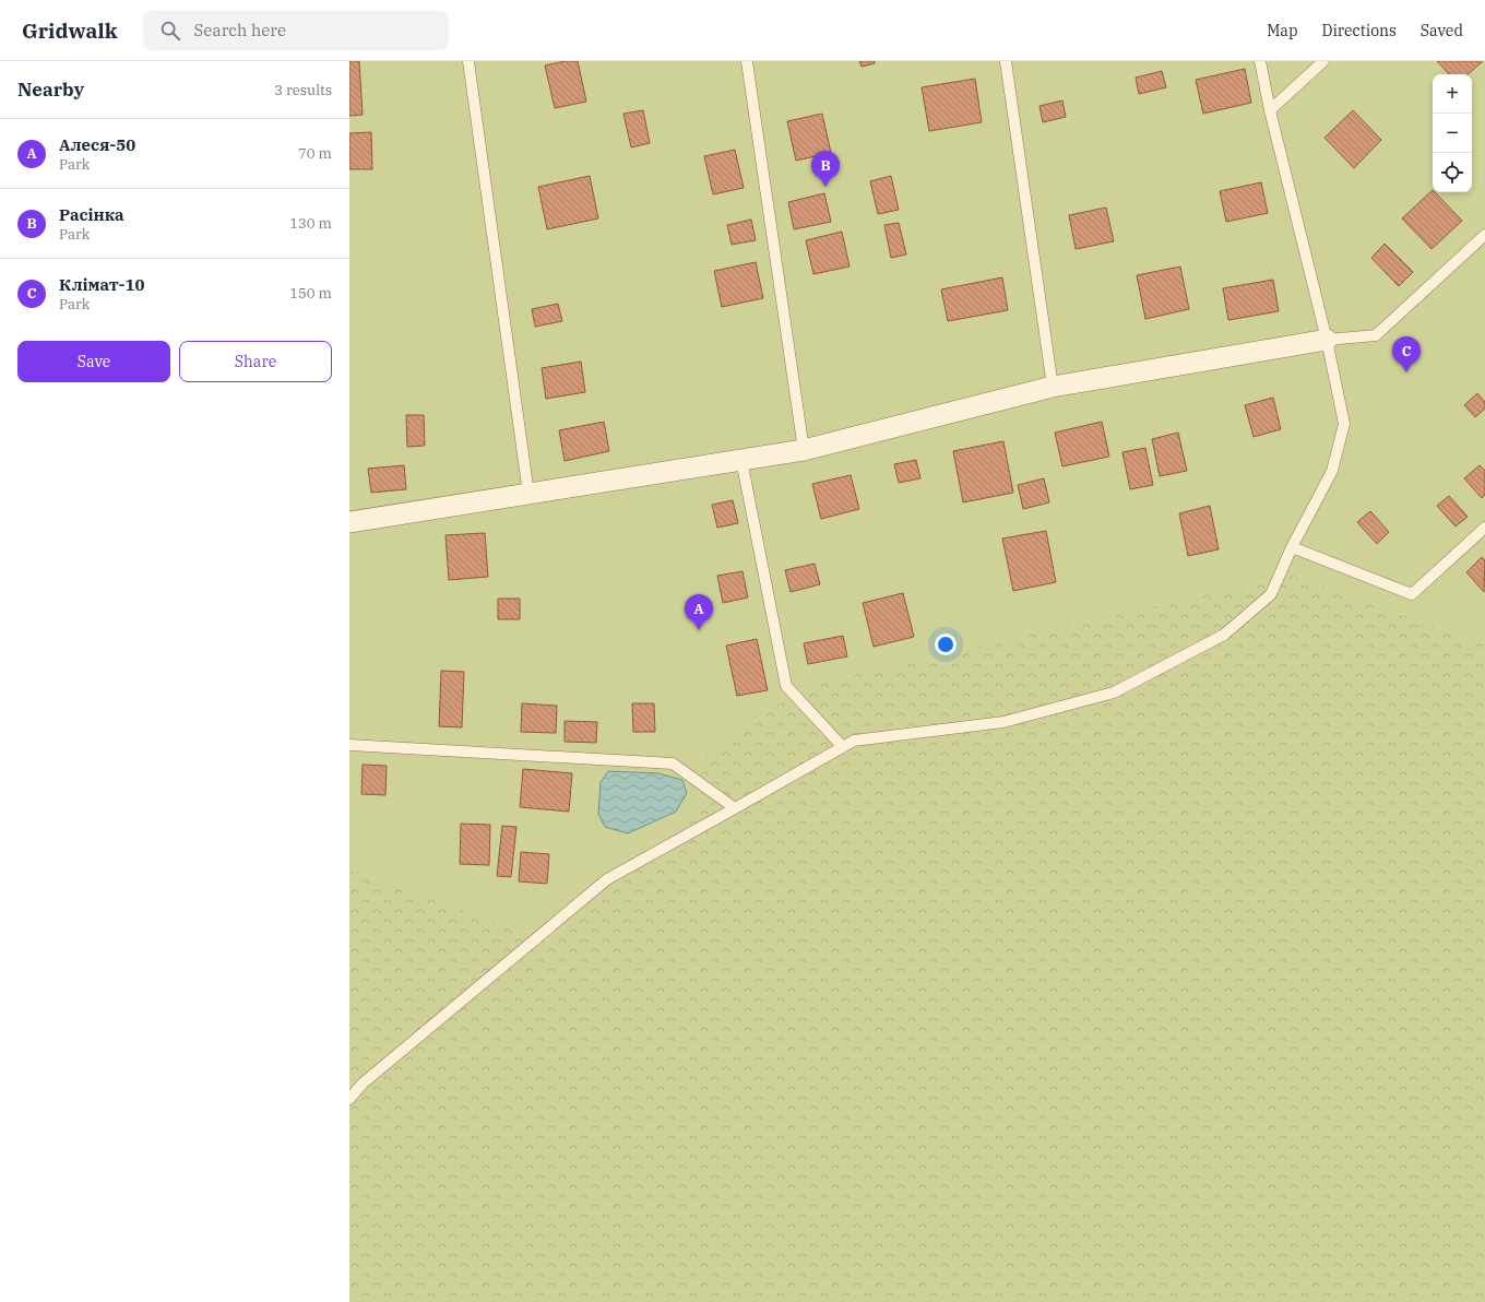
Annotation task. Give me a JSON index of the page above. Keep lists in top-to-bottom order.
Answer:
{
  "page": {
    "header": "Gridwalk",
    "search": "Search here",
    "nav": ["Map", "Directions", "Saved"],
    "heading": ["Nearby", "3 results"],
    "map_buttons": ["+", "−"],
    "list": [
      {
        "mark": "A",
        "name": "Алеся-50",
        "note": "Park",
        "value": "70 m"
      },
      {
        "mark": "B",
        "name": "Расінка",
        "note": "Park",
        "value": "130 m"
      },
      {
        "mark": "C",
        "name": "Клімат-10",
        "note": "Park",
        "value": "150 m"
      }
    ],
    "pins": ["B", "C", "A"],
    "buttons": ["Save", "Share"]
  }
}
